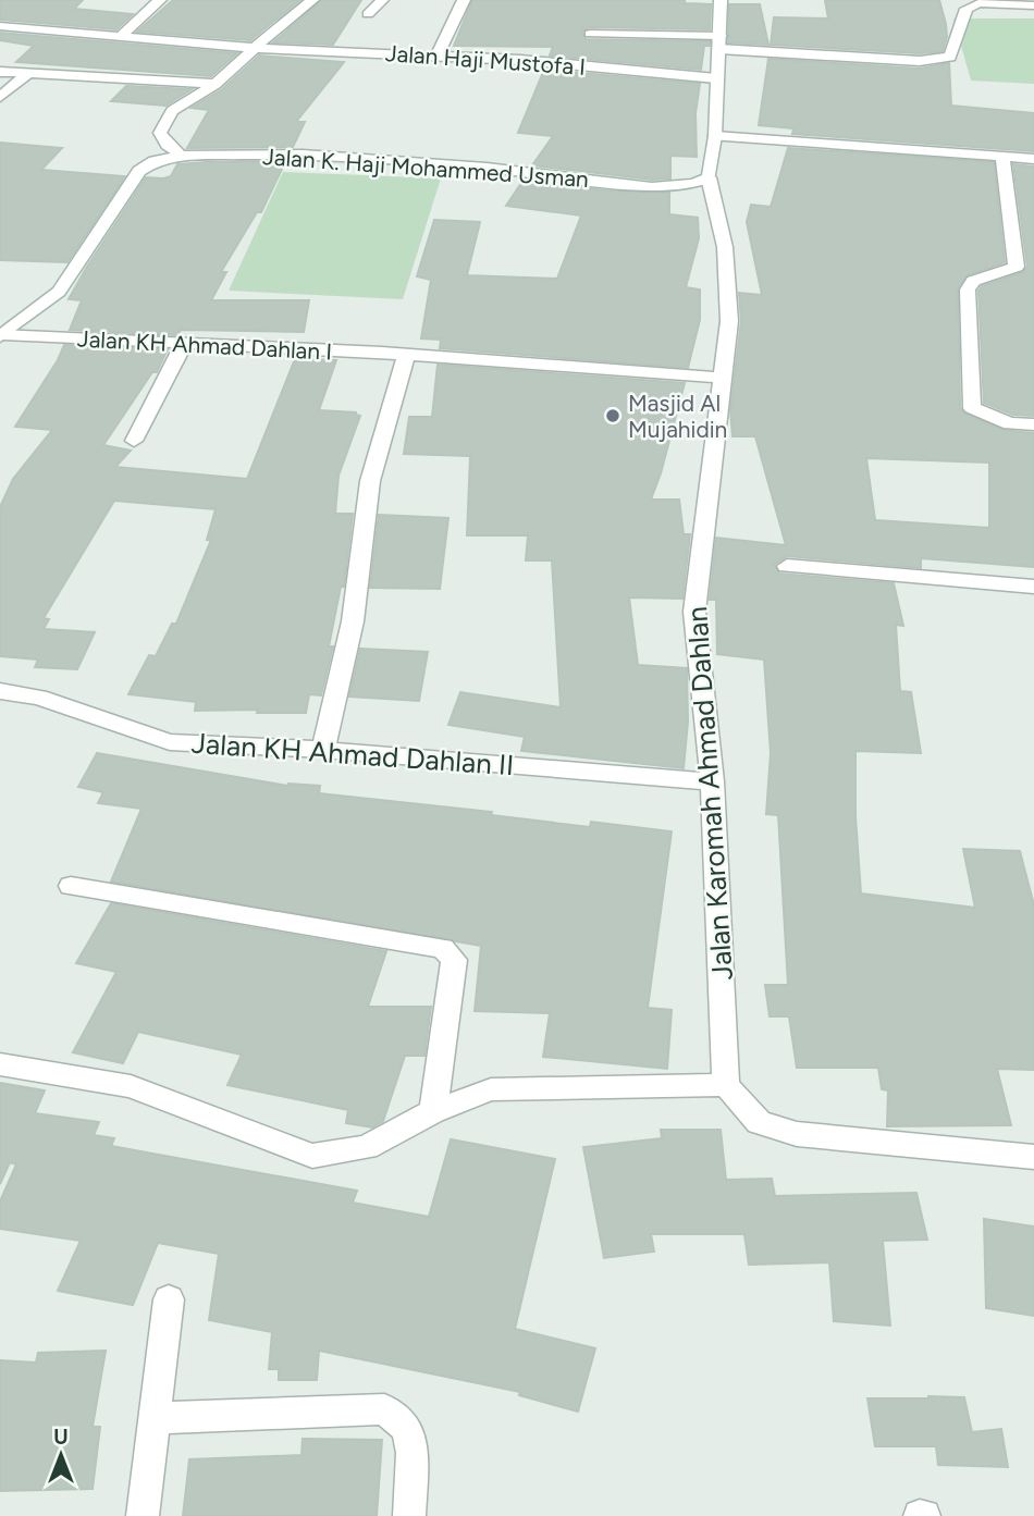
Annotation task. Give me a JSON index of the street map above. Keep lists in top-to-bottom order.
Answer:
{
  "streets": {
    "street": [
      "Jalan Haji Mustofa I",
      "Jalan K. Haji Mohammed Usman",
      "Jalan KH Ahmad Dahlan I",
      "Jalan KH Ahmad Dahlan II",
      "Jalan Karomah Ahmad Dahlan"
    ]
  },
  "crossings": [
    ["Jalan K. Haji Mohammed Usman", "Jalan KH Ahmad Dahlan I"],
    ["Jalan K. Haji Mohammed Usman", "Jalan Karomah Ahmad Dahlan"],
    ["Jalan KH Ahmad Dahlan I", "Jalan Karomah Ahmad Dahlan"],
    ["Jalan KH Ahmad Dahlan II", "Jalan Karomah Ahmad Dahlan"]
  ],
  "places": ["Masjid Al Mujahidin"],
  "north": "top"
}
